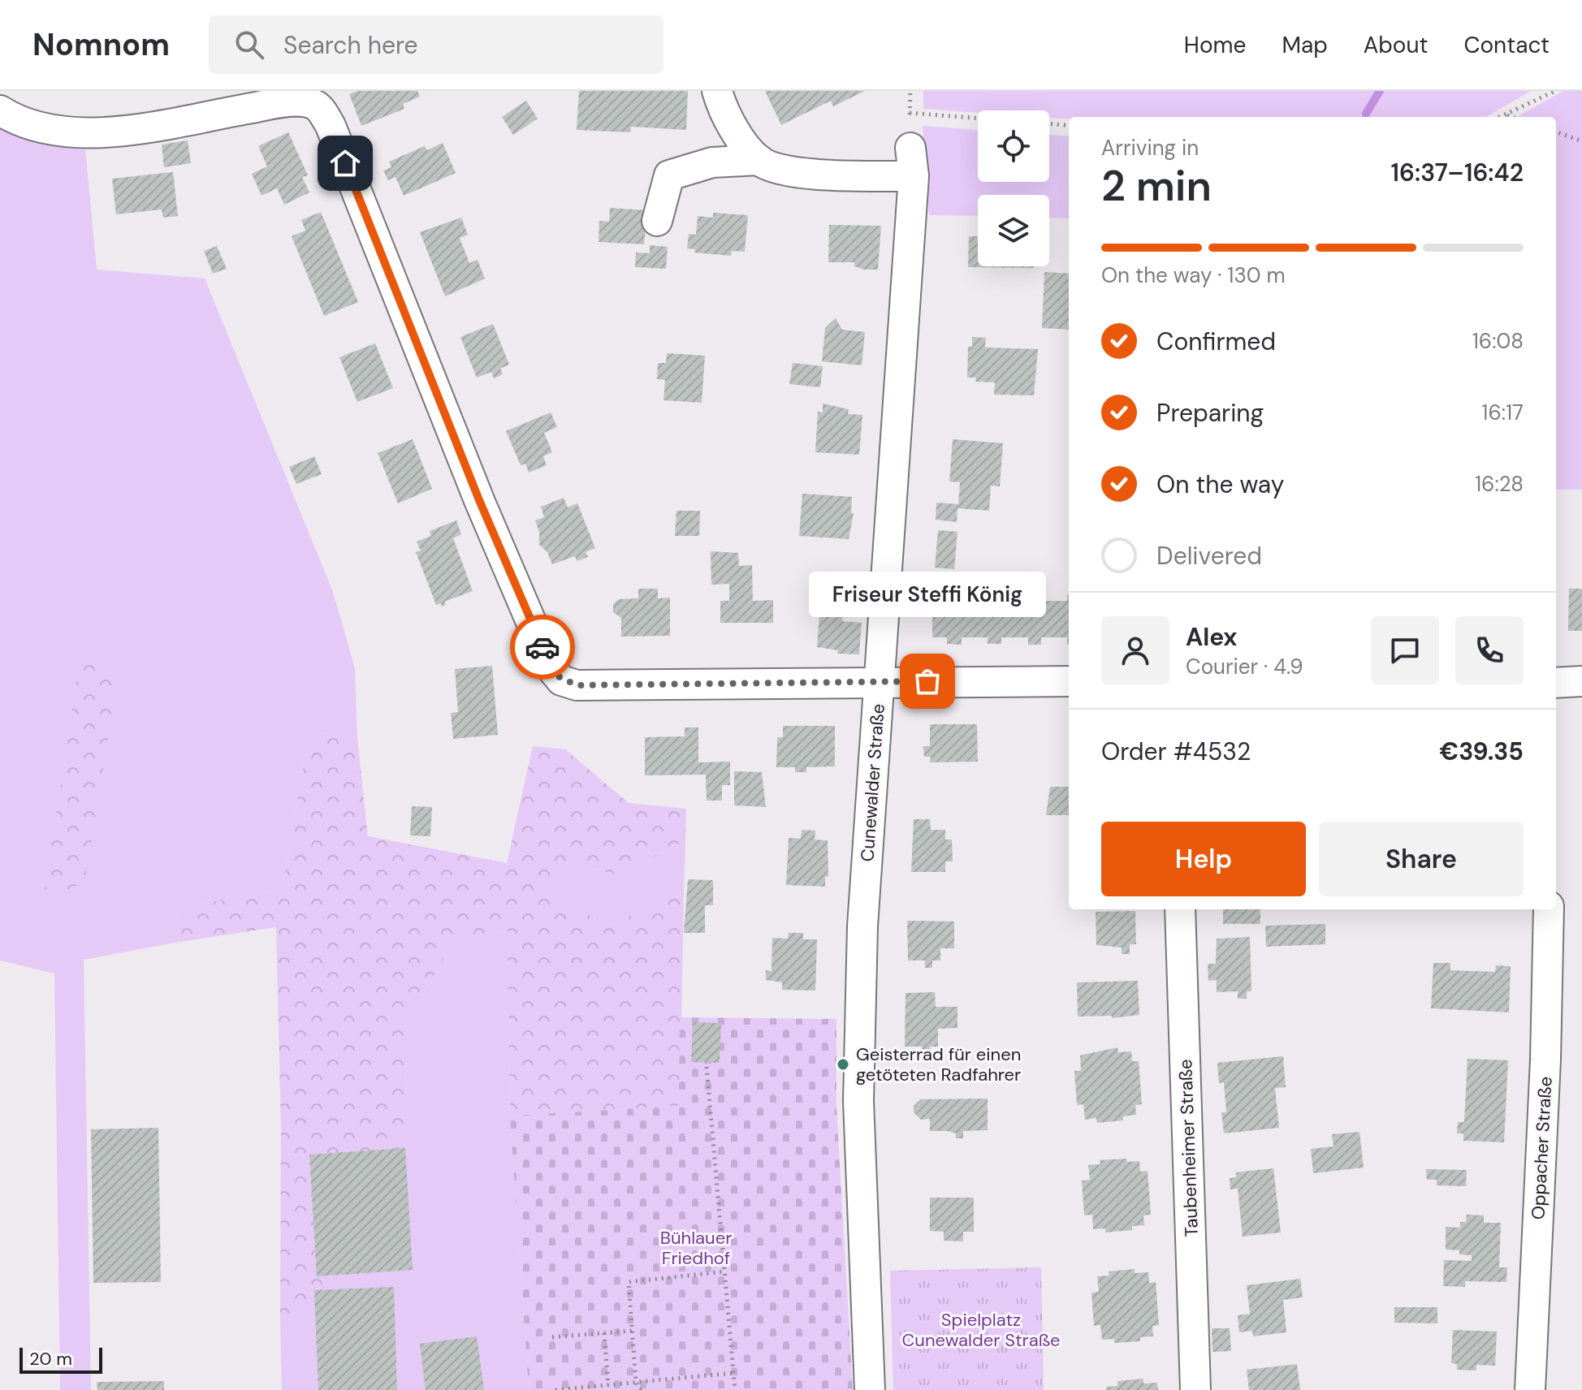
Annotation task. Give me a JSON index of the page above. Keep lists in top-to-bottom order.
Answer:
{
  "streets": {
    "street": ["Cunewalder Straße", "Taubenheimer Straße", "Oppacher Straße"]
  },
  "parks": ["Bühlauer Friedhof", "Spielplatz Cunewalder Straße"],
  "places": ["Friseur Steffi König", "Geisterrad für einen getöteten Radfahrer"],
  "scale_bar": "20 m",
  "page": {
    "header": "Nomnom",
    "search": "Search here",
    "nav": [
      "Home",
      "Map",
      "About",
      "Contact"
    ],
    "heading": ["2 min", "Arriving in", "16:37–16:42"],
    "panel": [
      "Alex",
      "Courier · 4.9",
      "Order #4532",
      "€39.35"
    ],
    "bar": "On the way · 130 m",
    "list": [
      ["Confirmed", "16:08"],
      ["Preparing", "16:17"],
      ["On the way", "16:28"],
      "Delivered"
    ],
    "bubble": "Friseur Steffi König",
    "buttons": ["Help", "Share"],
    "scale": "20 m"
  }
}
